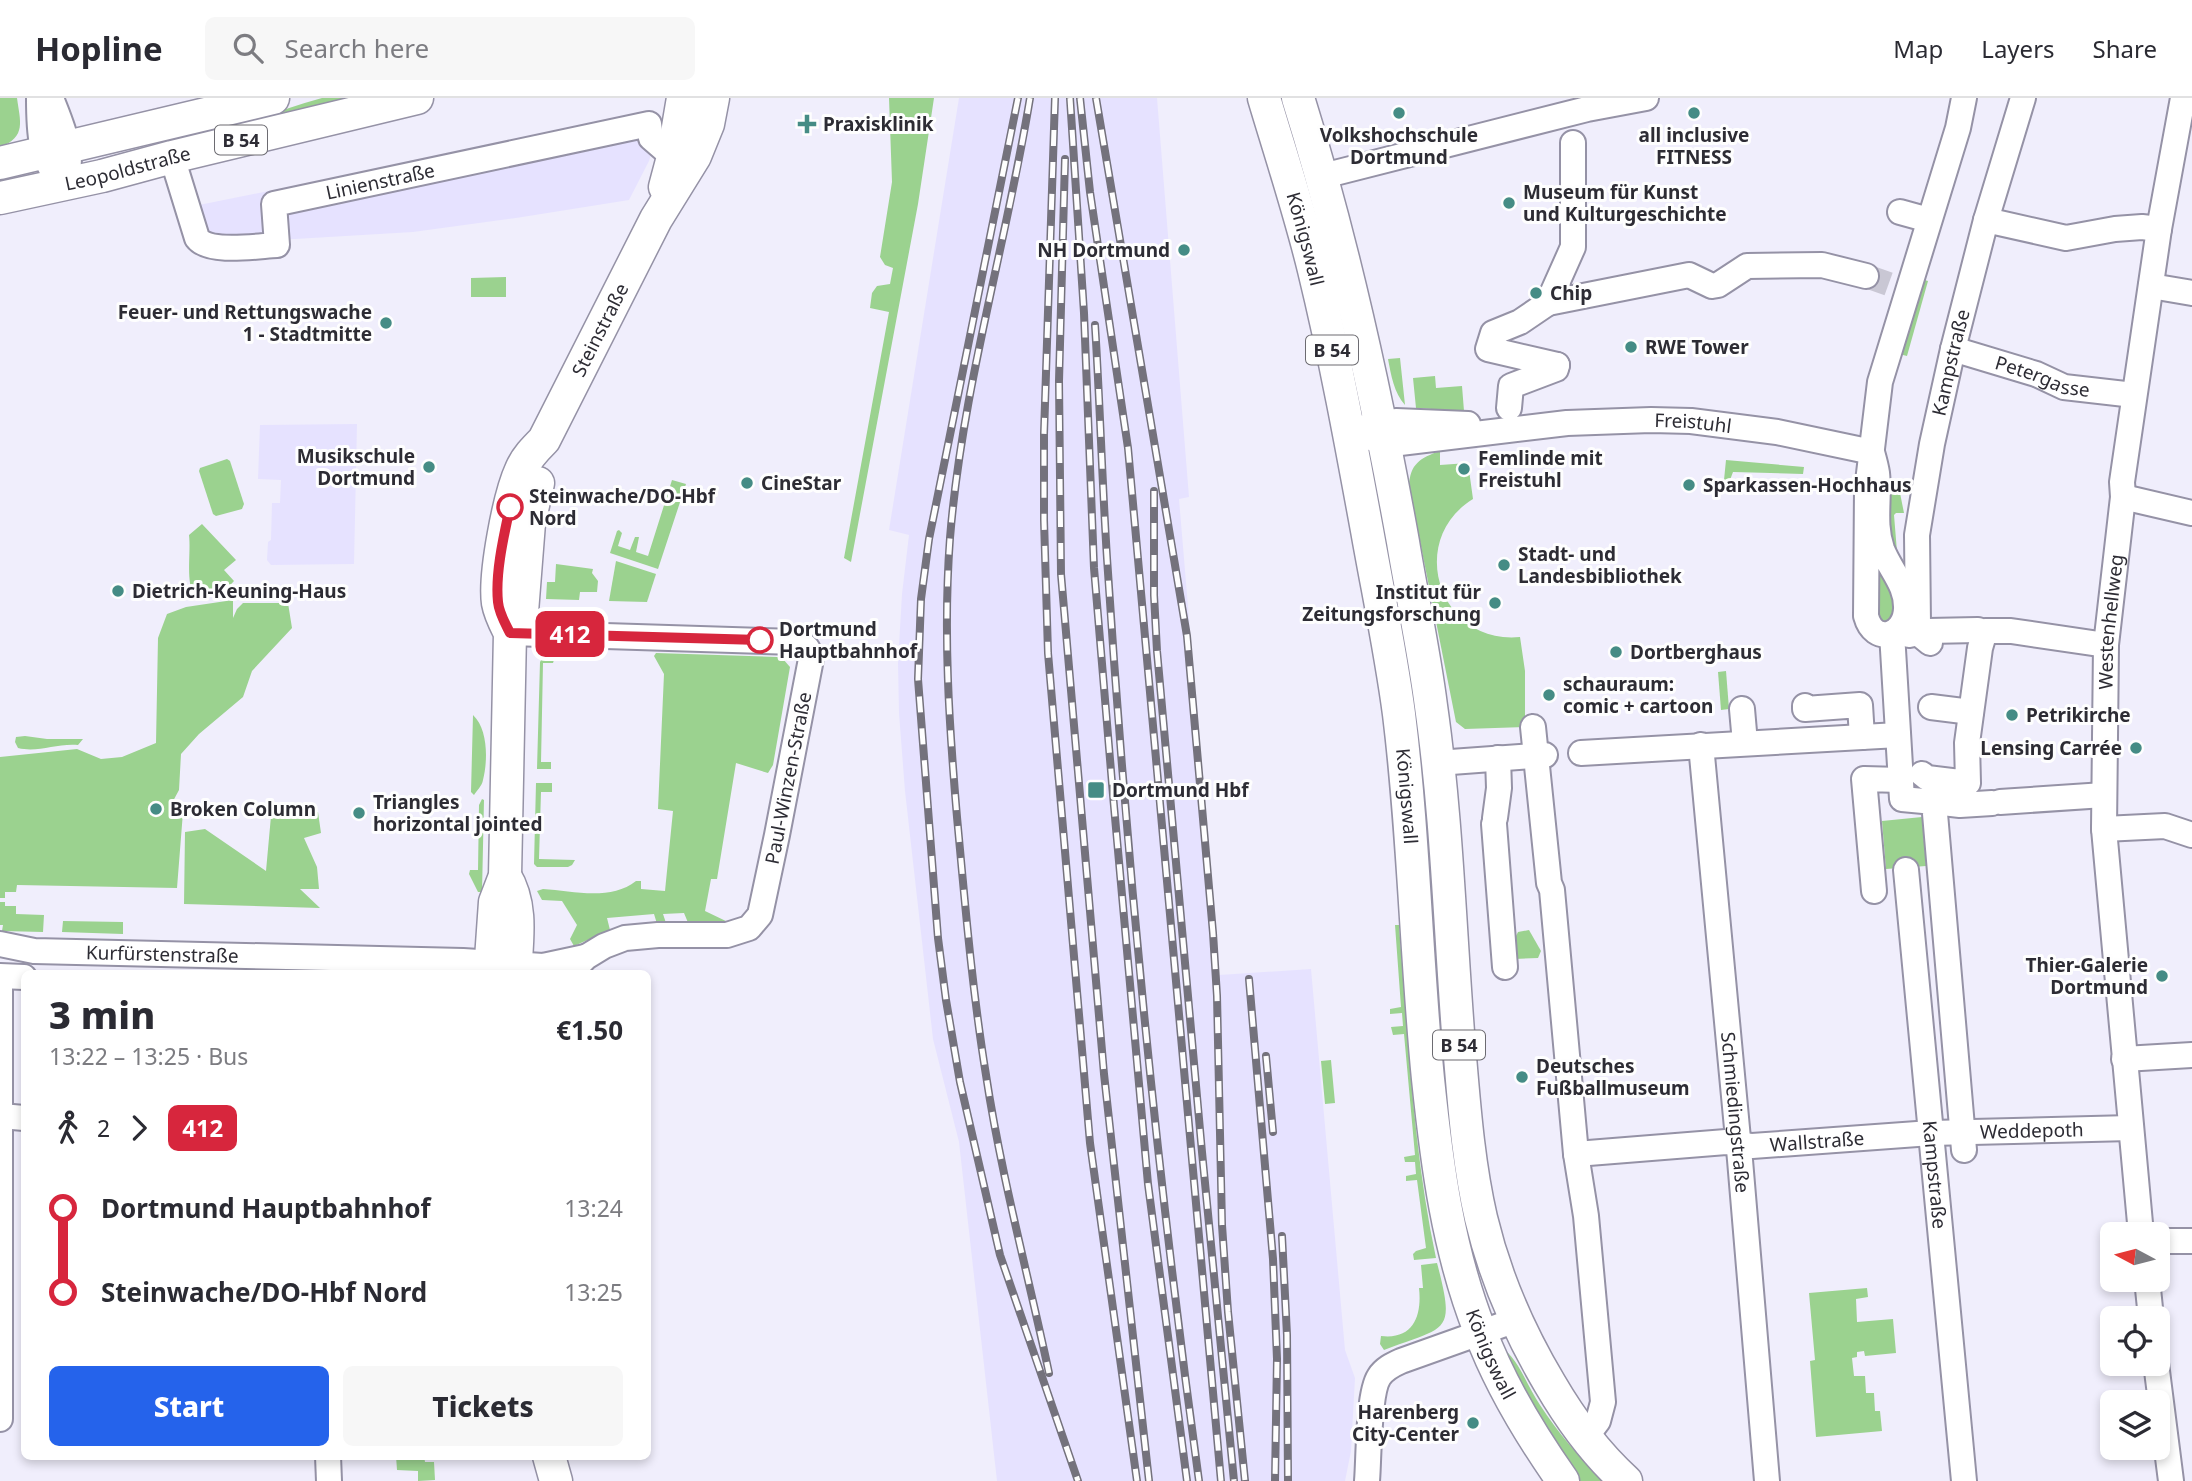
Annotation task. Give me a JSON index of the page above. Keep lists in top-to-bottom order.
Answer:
{
  "streets": {
    "main road": [
      "B 54",
      "Leopoldstraße",
      "Königswall",
      "Steinstraße"
    ],
    "street": [
      "Linienstraße",
      "Kampstraße",
      "Petergasse",
      "Freistuhl",
      "Westenhellweg",
      "Paul-Winzen-Straße",
      "Kurfürstenstraße",
      "Schmiedingstraße",
      "Weddepoth",
      "Wallstraße"
    ]
  },
  "crossings": [
    ["Leopoldstraße", "Linienstraße"],
    ["Linienstraße", "Steinstraße"],
    ["Königswall", "Freistuhl"],
    ["Steinstraße", "Paul-Winzen-Straße"],
    ["Steinstraße", "Kurfürstenstraße"],
    ["Kampstraße", "Petergasse"],
    ["Kampstraße", "Weddepoth"],
    ["Kampstraße", "Wallstraße"],
    ["Petergasse", "Westenhellweg"],
    ["Westenhellweg", "Weddepoth"],
    ["Paul-Winzen-Straße", "Kurfürstenstraße"],
    ["Schmiedingstraße", "Wallstraße"],
    ["Weddepoth", "Wallstraße"]
  ],
  "places": {
    "other": [
      "Volkshochschule Dortmund",
      "all inclusive FITNESS",
      "Museum für Kunst und Kulturgeschichte",
      "NH Dortmund",
      "Chip",
      "Feuer- und Rettungswache 1 - Stadtmitte",
      "RWE Tower",
      "Musikschule Dortmund",
      "Femlinde mit Freistuhl",
      "CineStar",
      "Sparkassen-Hochhaus",
      "Steinwache/DO-Hbf Nord",
      "Stadt- und Landesbibliothek",
      "Dietrich-Keuning-Haus",
      "Institut für Zeitungsforschung",
      "Dortmund Hauptbahnhof",
      "Dortberghaus",
      "schauraum: comic + cartoon",
      "Petrikirche",
      "Lensing Carrée",
      "Broken Column",
      "Triangles horizontal jointed",
      "Thier-Galerie Dortmund",
      "Deutsches Fußballmuseum",
      "Harenberg City-Center"
    ],
    "health": ["Praxisklinik"],
    "transit": ["Dortmund Hbf"]
  },
  "lines": ["bus line 412"],
  "north": "left",
  "page": {
    "header": "Hopline",
    "search": "Search here",
    "nav": ["Map", "Layers", "Share"],
    "on_map": "412",
    "heading": ["3 min", "13:22 – 13:25 · Bus", "€1.50"],
    "legs": ["2", "412"],
    "list": [
      {
        "name": "Dortmund Hauptbahnhof",
        "value": "13:24"
      },
      {
        "name": "Steinwache/DO-Hbf Nord",
        "value": "13:25"
      }
    ],
    "buttons": ["Start", "Tickets"]
  }
}
